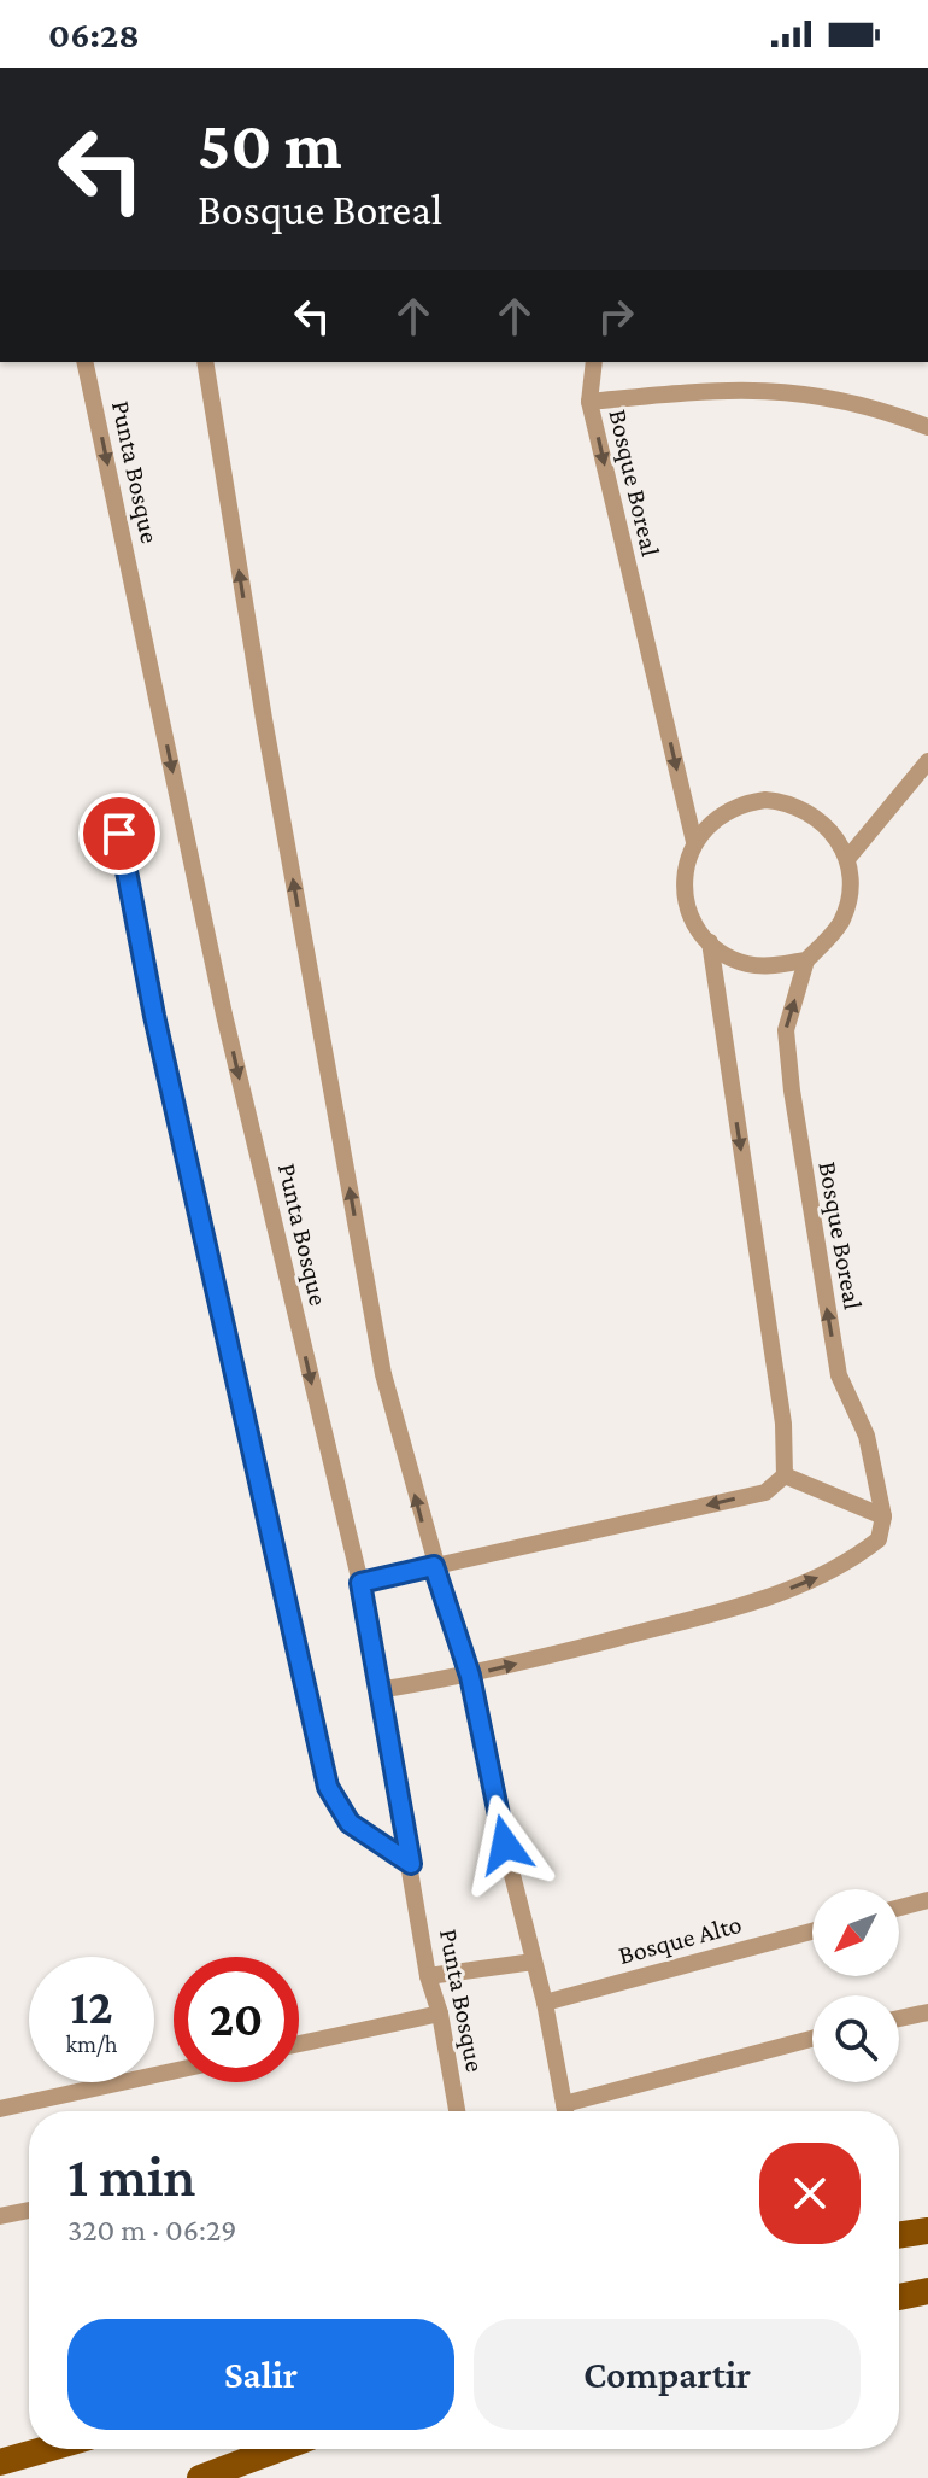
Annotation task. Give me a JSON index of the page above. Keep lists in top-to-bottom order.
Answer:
{
  "streets": {
    "lane": ["Punta Bosque", "Bosque Boreal", "Bosque Alto"]
  },
  "crossings": [
    ["Punta Bosque", "Bosque Alto"]
  ],
  "north": "bottom left",
  "page": {
    "status": "06:28",
    "turn": ["50 m", "Bosque Boreal"],
    "speed": "12 km/h",
    "limit": "20",
    "heading": ["1 min", "320 m · 06:29"],
    "buttons": ["Salir", "Compartir"]
  }
}
